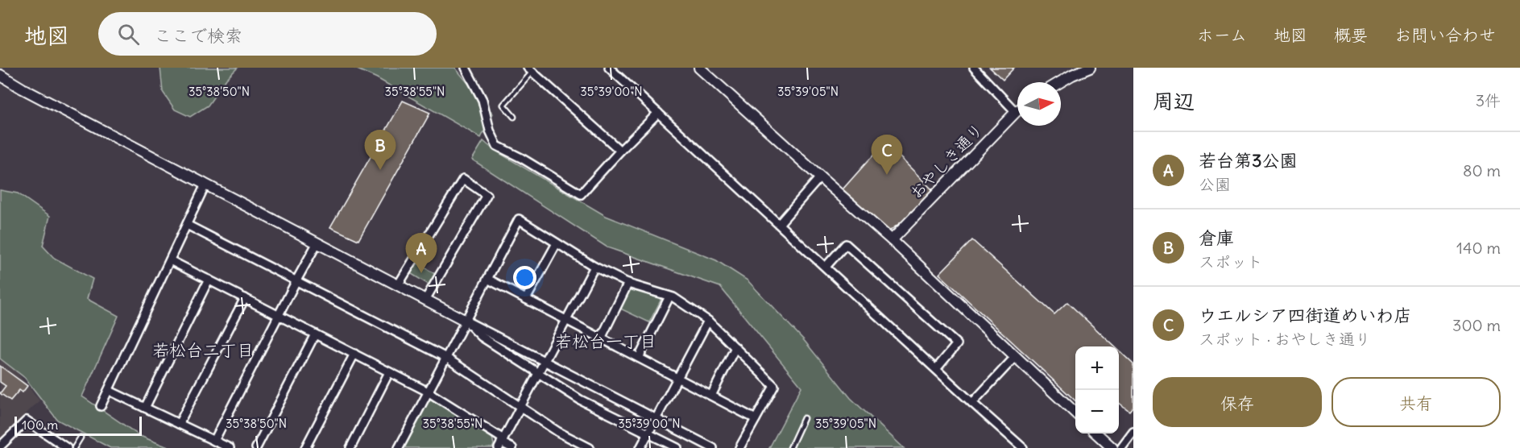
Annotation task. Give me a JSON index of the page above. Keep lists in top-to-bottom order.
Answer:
{
  "streets": {
    "street": ["おやしき通り"]
  },
  "districts": ["若松台一丁目", "若松台二丁目"],
  "scale_bar": "100 m",
  "north": "right",
  "page": {
    "header": "地図",
    "search": "ここで検索",
    "nav": [
      "ホーム",
      "地図",
      "概要",
      "お問い合わせ"
    ],
    "heading": ["周辺", "3件"],
    "pins": ["B", "C", "A"],
    "list": [
      {
        "mark": "A",
        "name": "若台第3公園",
        "note": "公園",
        "value": "80 m"
      },
      {
        "mark": "B",
        "name": "倉庫",
        "note": "スポット",
        "value": "140 m"
      },
      {
        "mark": "C",
        "name": "ウエルシア四街道めいわ店",
        "note": "スポット · おやしき通り",
        "value": "300 m"
      }
    ],
    "map_buttons": ["+", "−"],
    "buttons": ["保存", "共有"],
    "scale": "100 m"
  },
  "coordinates": [
    "35°38'50\"N",
    "35°38'55\"N",
    "35°39'00\"N",
    "35°39'05\"N"
  ]
}
